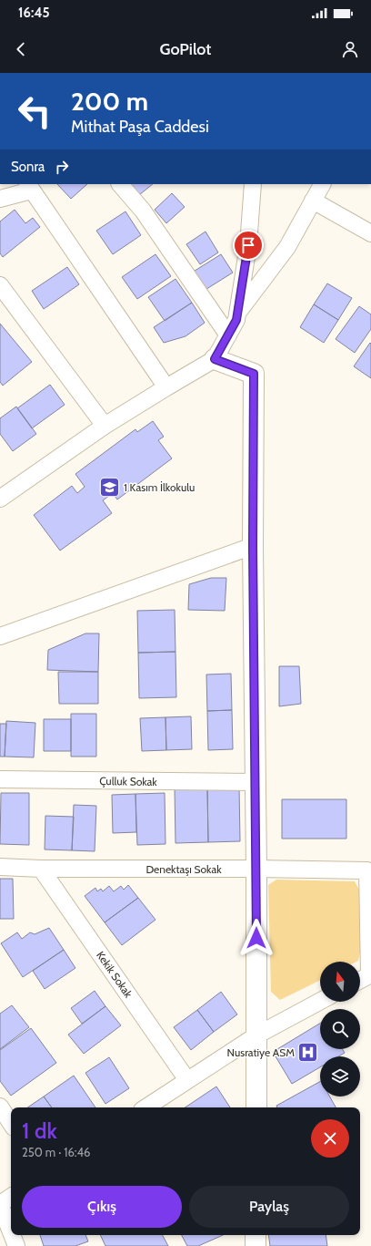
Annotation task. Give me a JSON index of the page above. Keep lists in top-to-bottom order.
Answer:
{
  "streets": {
    "street": ["Çulluk Sokak", "Denektaşı Sokak", "Kekik Sokak"]
  },
  "crossings": [
    ["Denektaşı Sokak", "Kekik Sokak"]
  ],
  "places": {
    "school or university": ["1 Kasım İlkokulu"],
    "hospital": ["Nusratiye ASM"]
  },
  "north": "top",
  "page": {
    "status": "16:45",
    "header": "GoPilot",
    "turn": ["200 m", "Mithat Paşa Caddesi"],
    "then": "Sonra",
    "heading": ["1 dk", "250 m · 16:46"],
    "buttons": ["Çıkış", "Paylaş"]
  }
}
